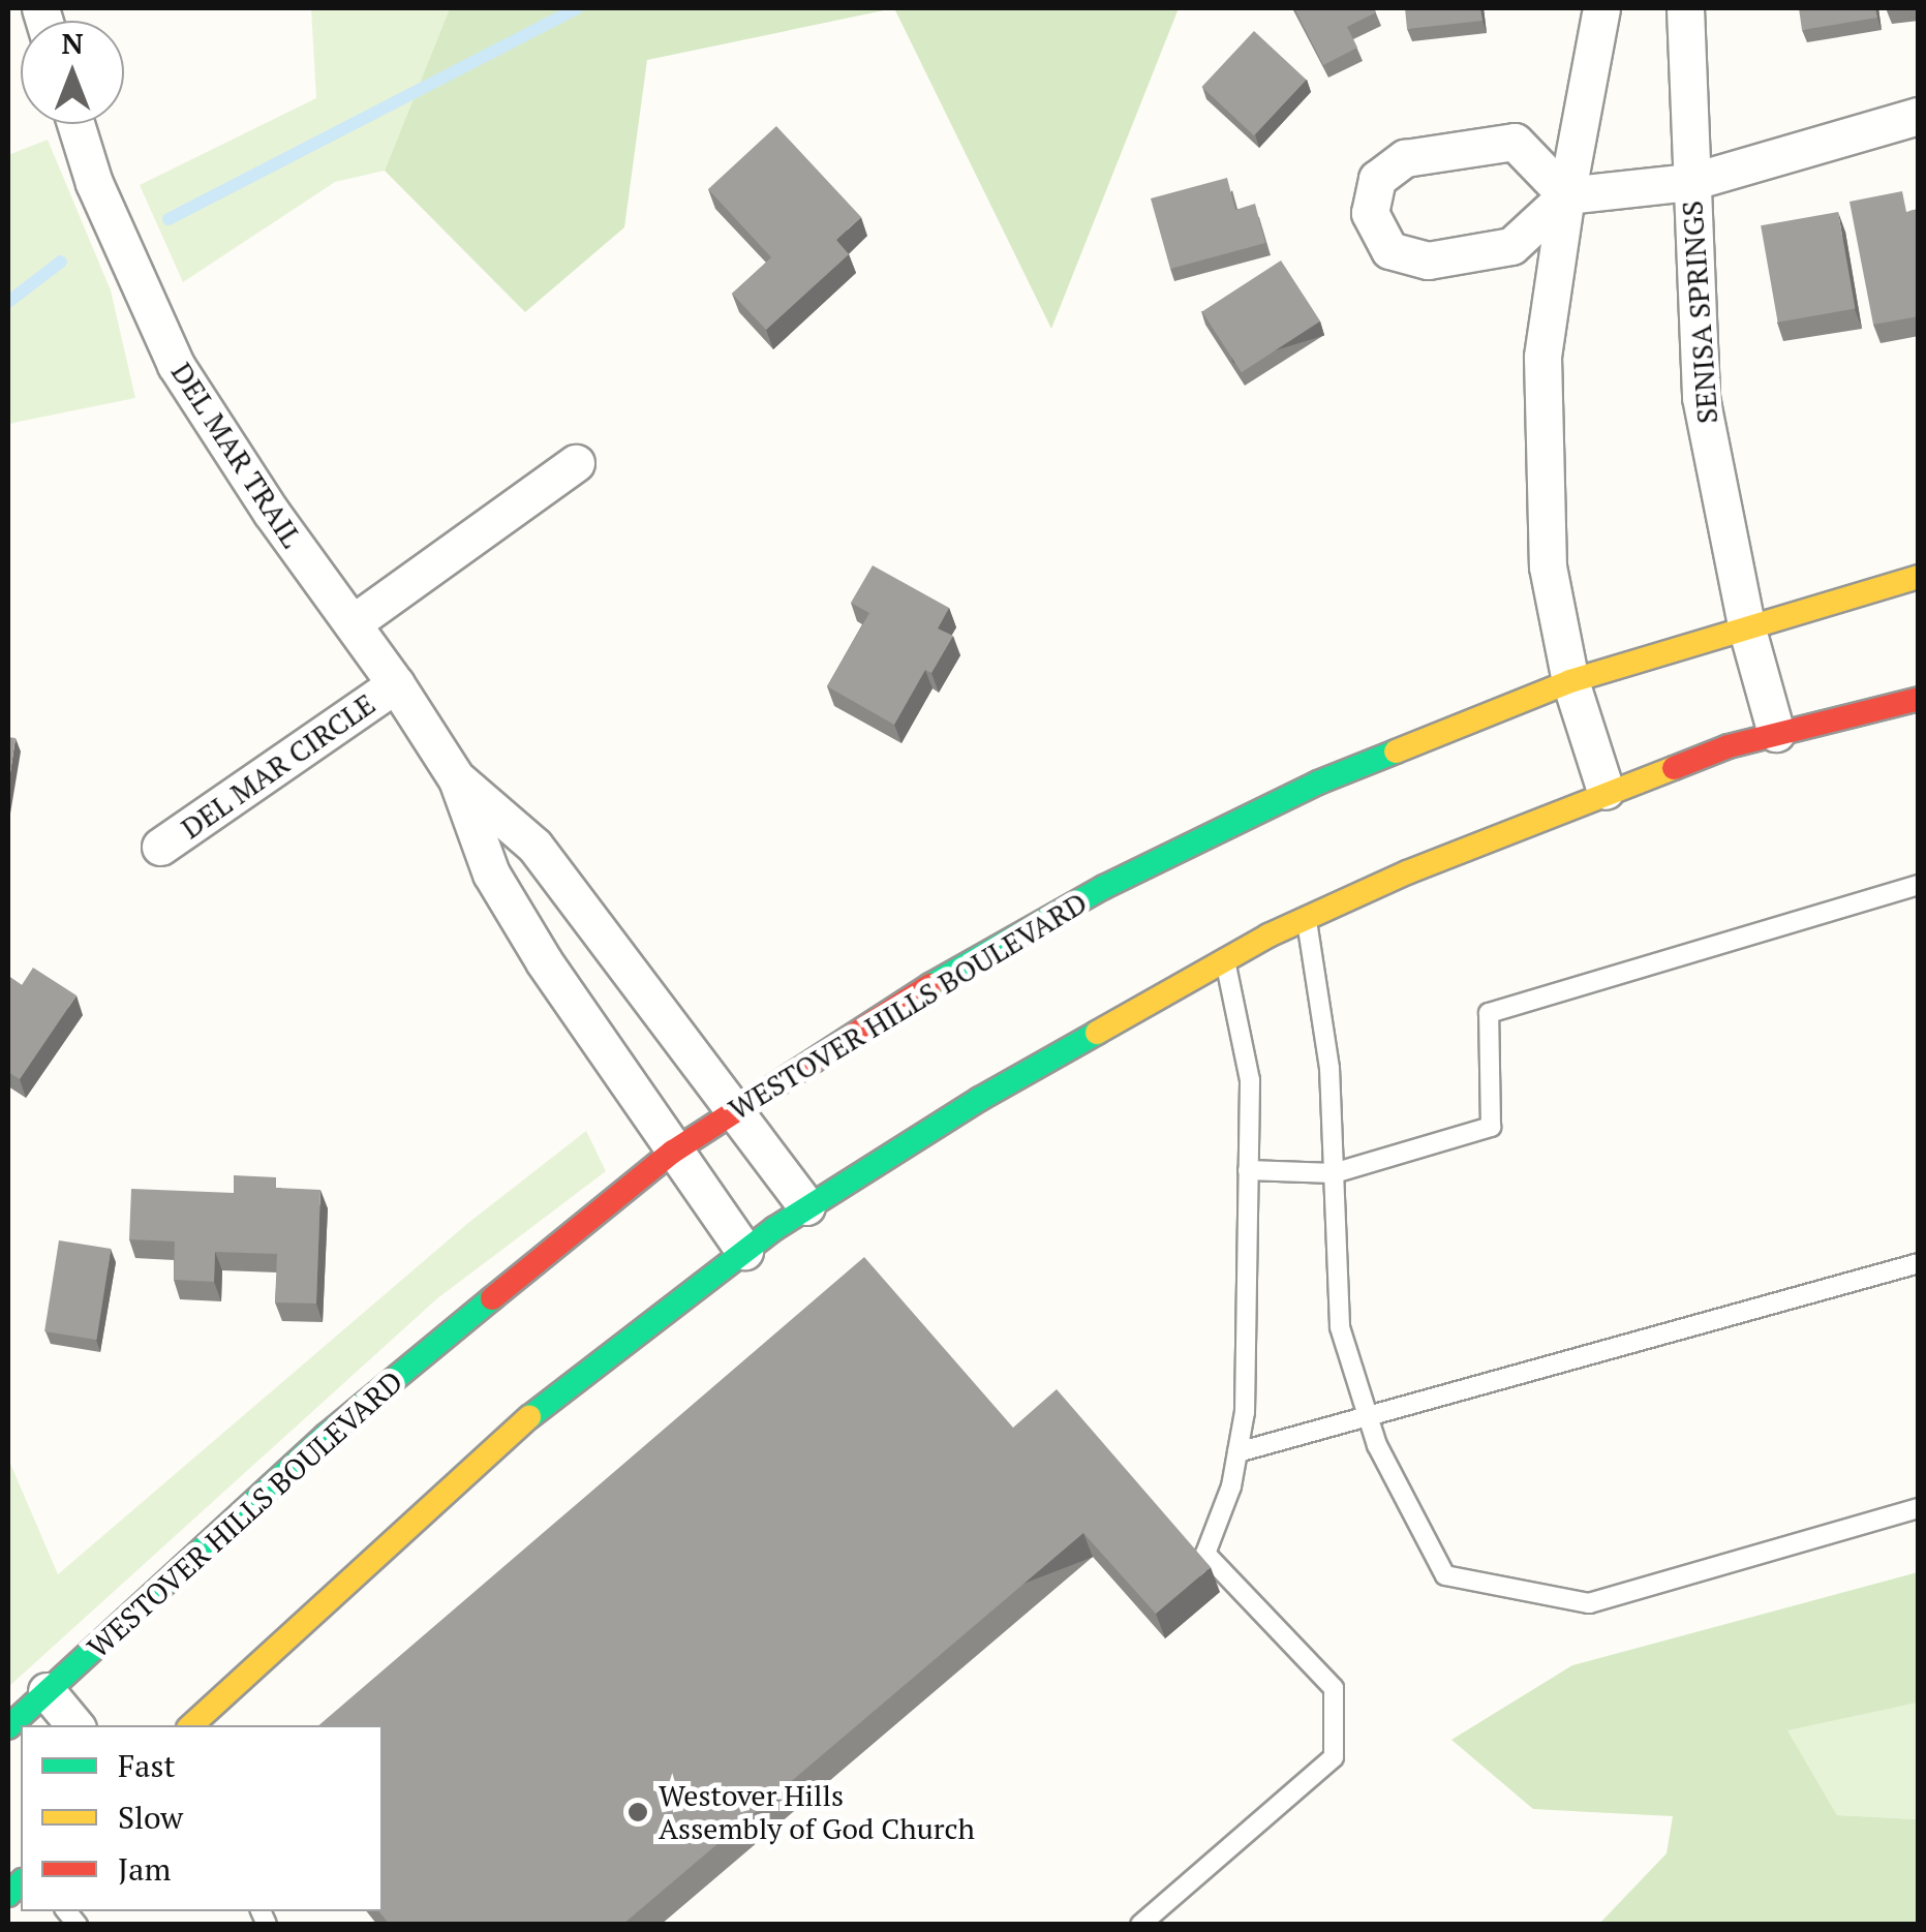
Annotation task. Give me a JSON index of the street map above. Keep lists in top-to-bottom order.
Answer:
{
  "streets": {
    "main road": ["WESTOVER HILLS BOULEVARD"],
    "street": ["SENISA SPRINGS", "DEL MAR TRAIL", "DEL MAR CIRCLE"]
  },
  "crossings": [
    ["SENISA SPRINGS", "WESTOVER HILLS BOULEVARD"],
    ["DEL MAR TRAIL", "DEL MAR CIRCLE"],
    ["DEL MAR TRAIL", "WESTOVER HILLS BOULEVARD"]
  ],
  "places": ["Westover Hills Assembly of God Church"],
  "legend": ["Fast", "Slow", "Jam"],
  "north": "top"
}
